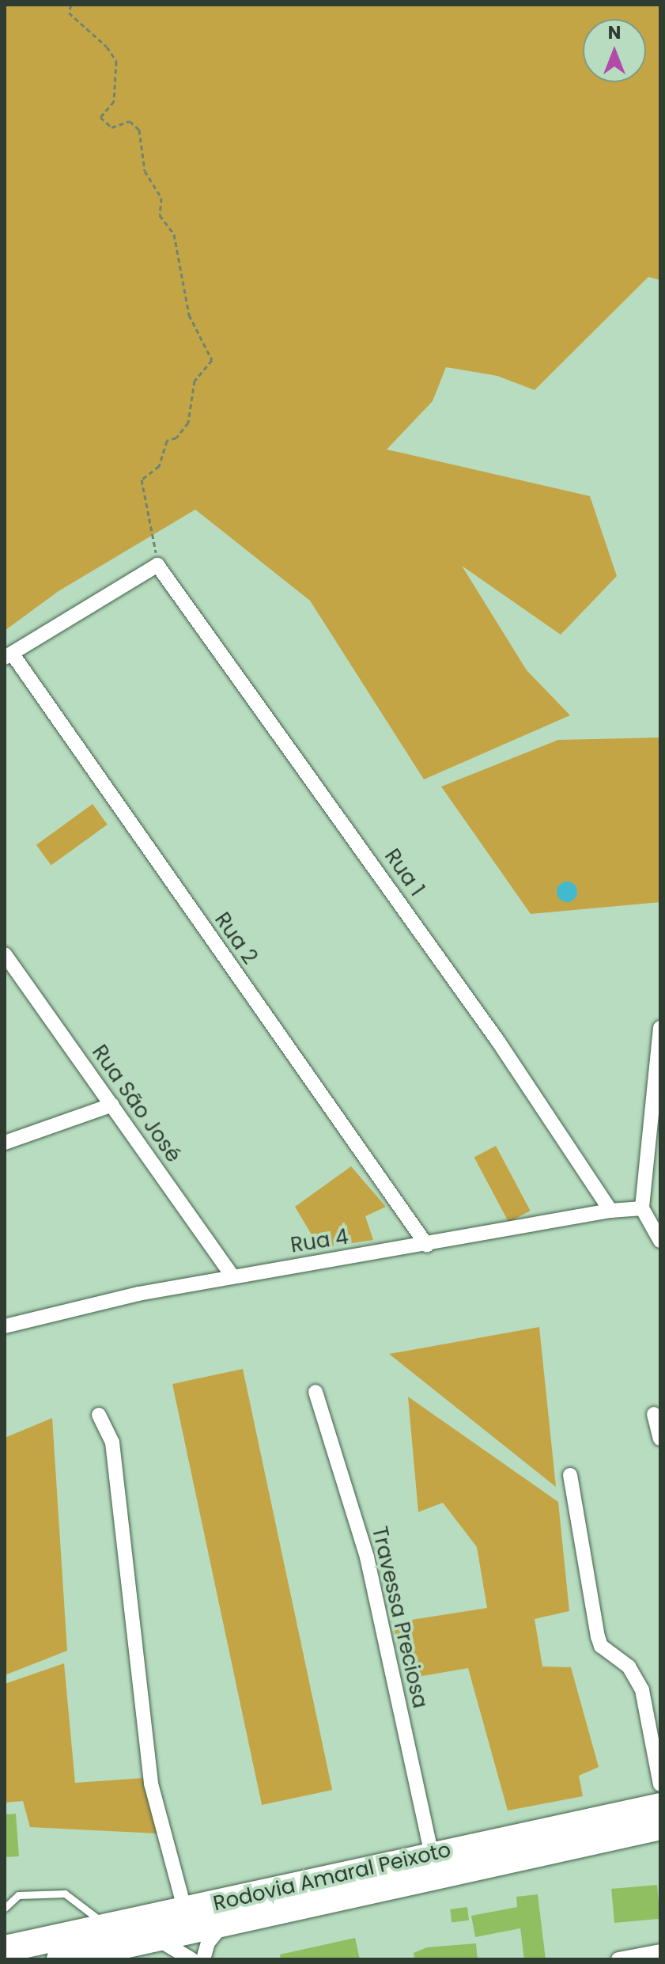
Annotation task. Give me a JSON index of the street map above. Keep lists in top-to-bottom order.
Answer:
{
  "streets": {
    "highway": ["Rodovia Amaral Peixoto"],
    "street": [
      "Rua 1",
      "Rua 2",
      "Rua São José",
      "Rua 4",
      "Travessa Preciosa"
    ]
  },
  "crossings": [
    ["Rua 1", "Rua 4"],
    ["Rua 2", "Rua 4"],
    ["Rua São José", "Rua 4"],
    ["Travessa Preciosa", "Rodovia Amaral Peixoto"]
  ],
  "north": "top"
}
